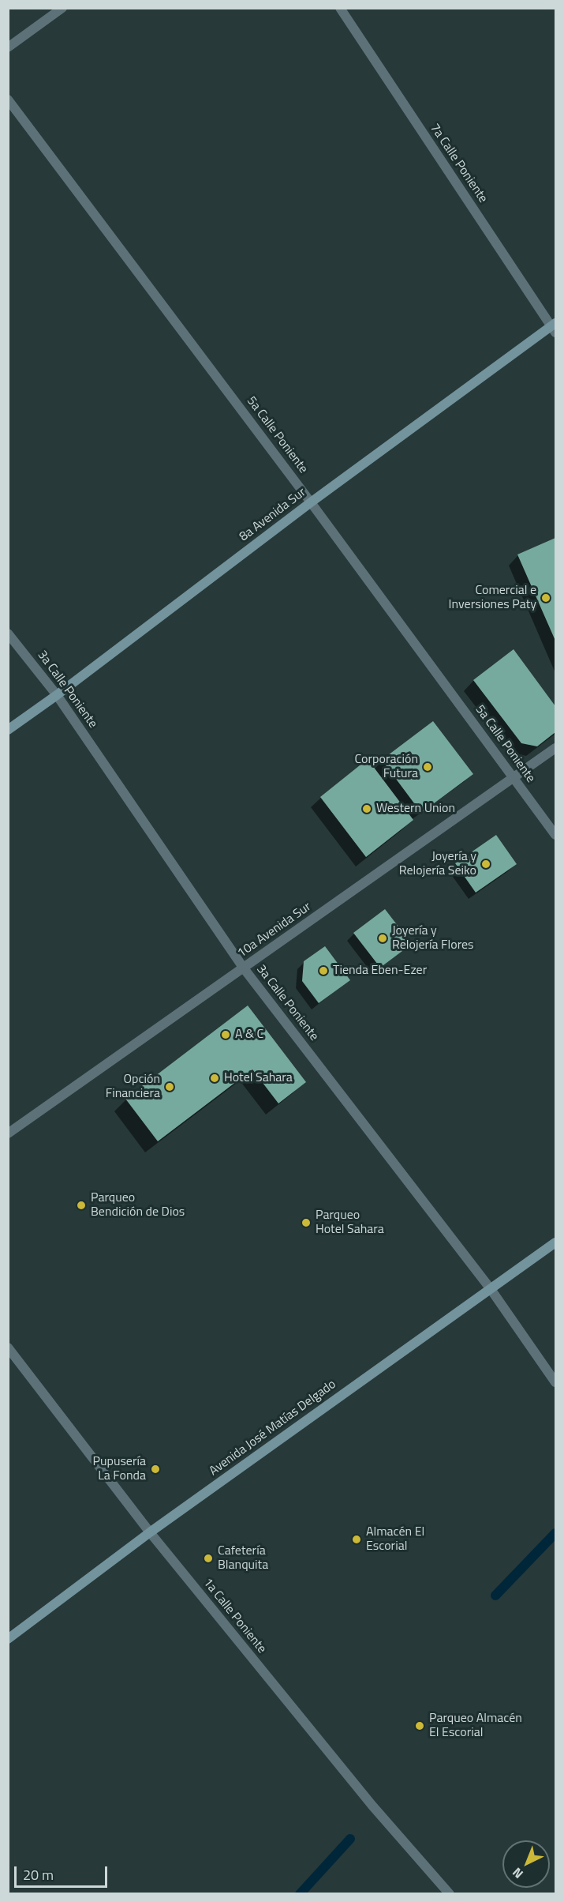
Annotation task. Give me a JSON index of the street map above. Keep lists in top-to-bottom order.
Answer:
{
  "streets": {
    "street": [
      "7a Calle Poniente",
      "5a Calle Poniente",
      "8a Avenida Sur",
      "3a Calle Poniente",
      "10a Avenida Sur",
      "Avenida José Matías Delgado",
      "1a Calle Poniente"
    ]
  },
  "crossings": [
    ["7a Calle Poniente", "8a Avenida Sur"],
    ["5a Calle Poniente", "8a Avenida Sur"],
    ["5a Calle Poniente", "10a Avenida Sur"],
    ["8a Avenida Sur", "3a Calle Poniente"],
    ["3a Calle Poniente", "10a Avenida Sur"],
    ["3a Calle Poniente", "Avenida José Matías Delgado"],
    ["Avenida José Matías Delgado", "1a Calle Poniente"]
  ],
  "places": [
    "Comercial e Inversiones Paty",
    "Corporación Futura",
    "Western Union",
    "Joyería y Relojería Seiko",
    "Joyería y Relojería Flores",
    "Tienda Eben-Ezer",
    "A & C",
    "Hotel Sahara",
    "Opción Financiera",
    "Parqueo Bendición de Dios",
    "Parqueo Hotel Sahara",
    "Pupusería La Fonda",
    "Almacén El Escorial",
    "Cafetería Blanquita",
    "Parqueo Almacén El Escorial"
  ],
  "scale_bar": "20 m",
  "north": "bottom left"
}
